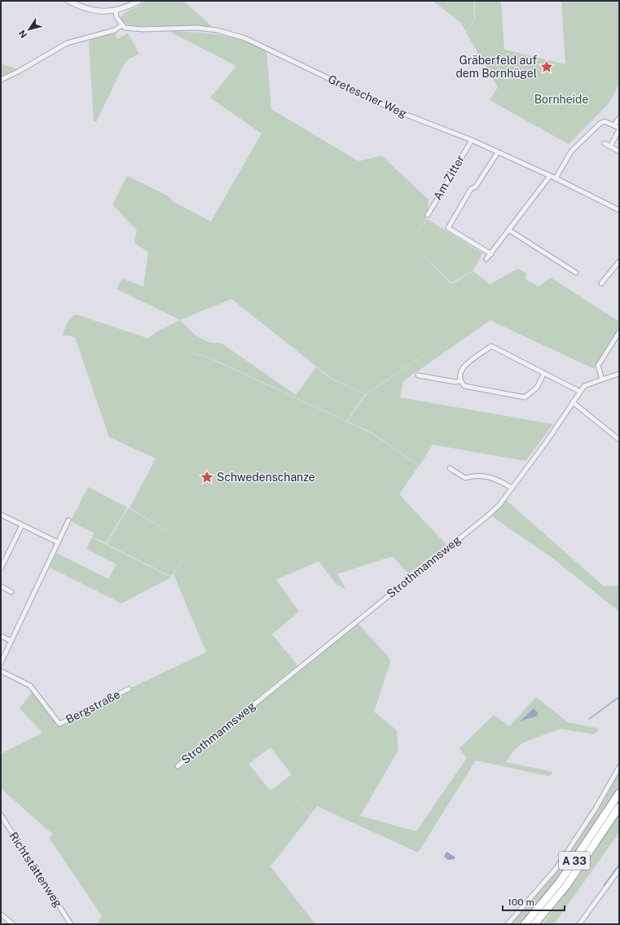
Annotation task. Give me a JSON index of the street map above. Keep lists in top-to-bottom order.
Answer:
{
  "streets": {
    "highway": ["A 33"],
    "street": [
      "Gretescher Weg",
      "Am Zitter",
      "Strothmannsweg",
      "Bergstraße",
      "Richtstättenweg"
    ]
  },
  "crossings": [
    ["Gretescher Weg", "Am Zitter"]
  ],
  "parks": ["Bornheide"],
  "places": {
    "place": ["Gräberfeld auf dem Bornhügel", "Schwedenschanze"]
  },
  "scale_bar": "100 m",
  "north": "bottom left"
}
